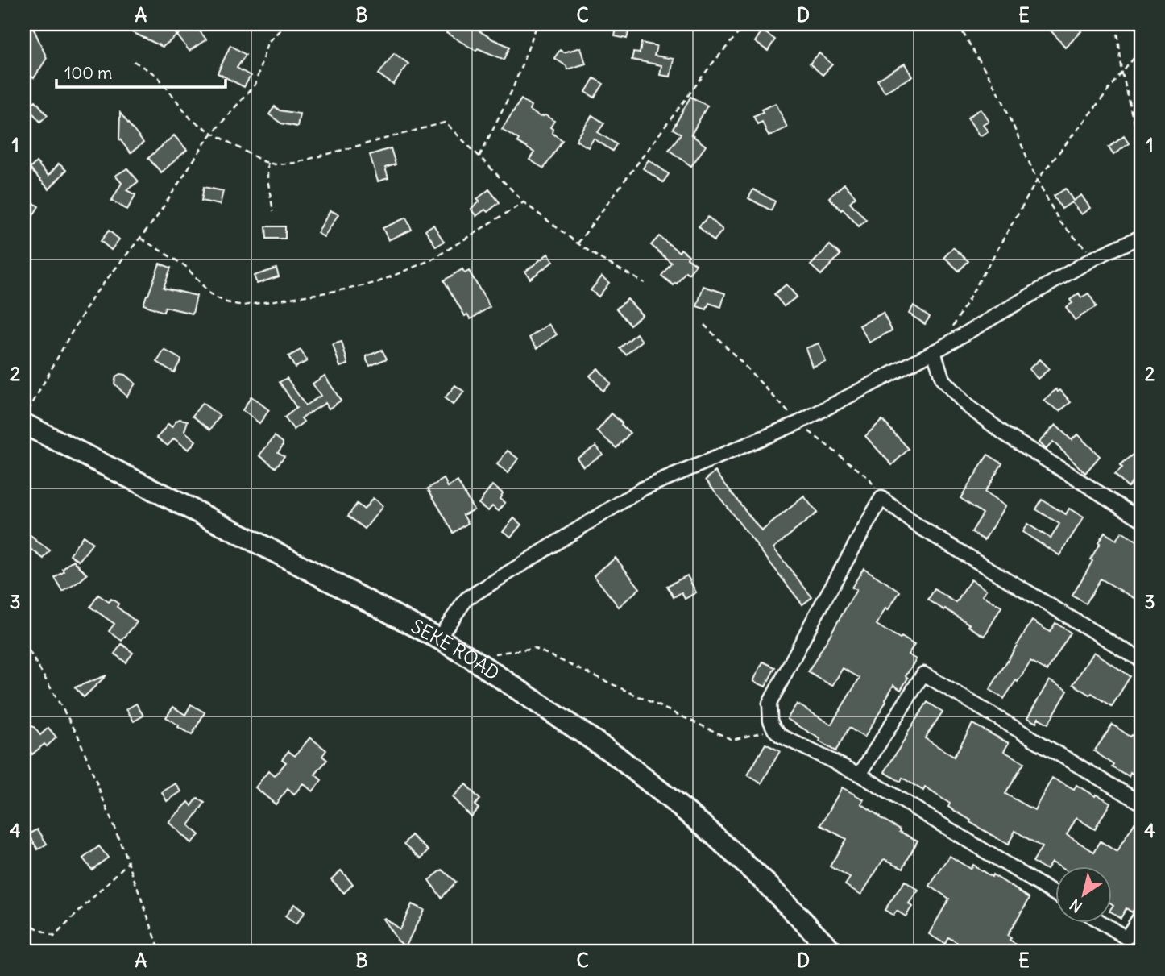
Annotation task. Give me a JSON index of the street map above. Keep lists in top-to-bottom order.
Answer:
{
  "streets": {
    "main road": ["SEKE ROAD"]
  },
  "scale_bar": "100 m",
  "north": "bottom left",
  "grid": {
    "columns": [
      "A",
      "B",
      "C",
      "D",
      "E"
    ],
    "rows": [
      "1",
      "2",
      "3",
      "4"
    ]
  }
}
